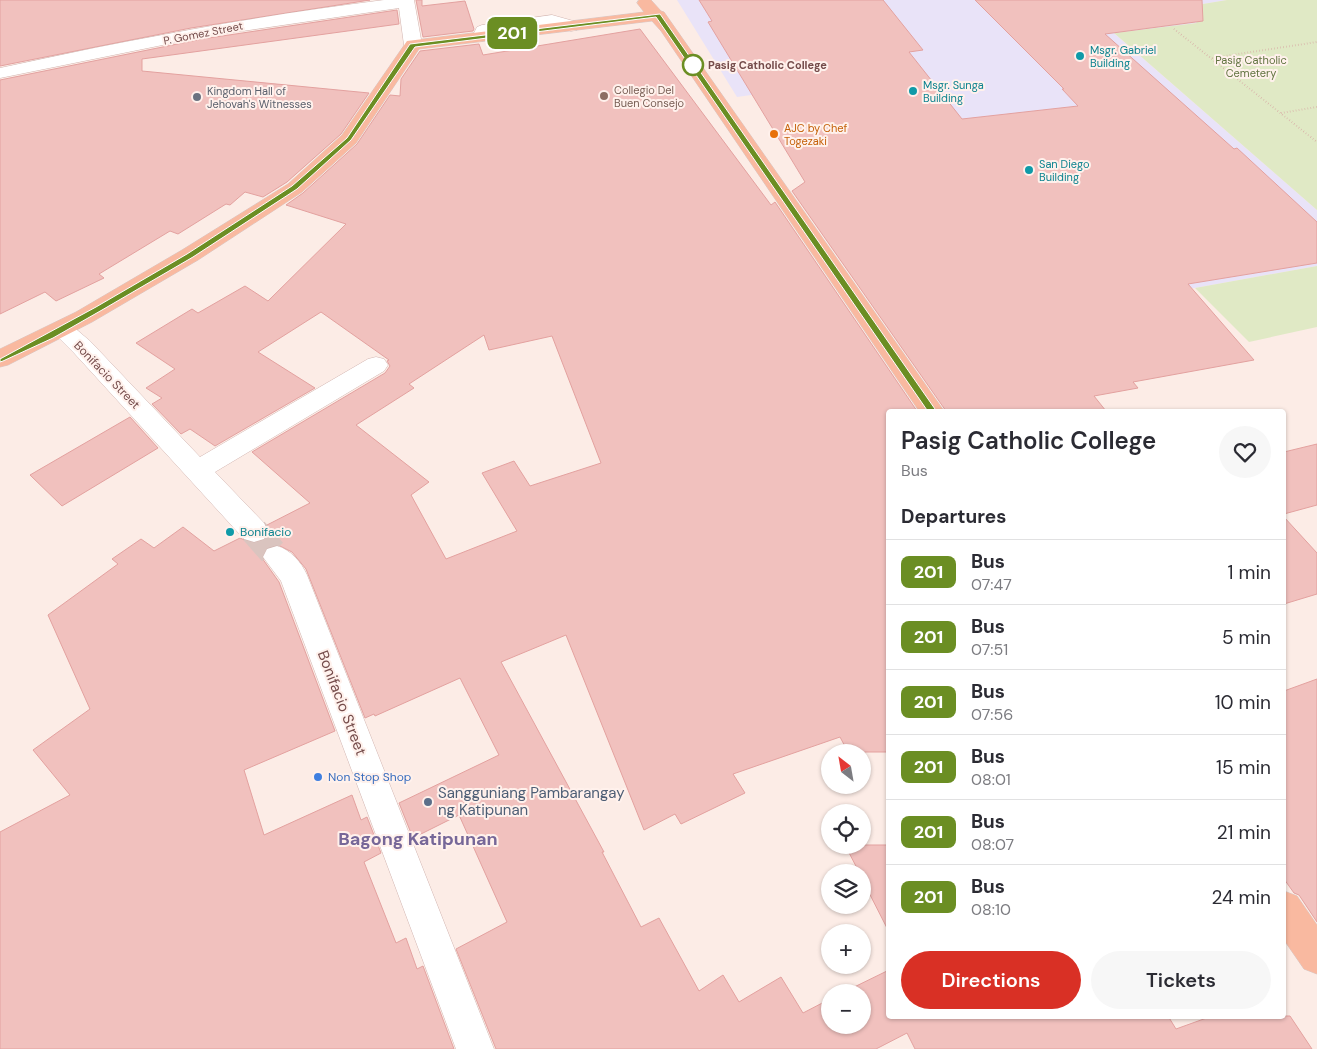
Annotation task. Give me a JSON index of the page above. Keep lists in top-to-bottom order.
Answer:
{
  "streets": {
    "street": ["P. Gomez Street", "Bonifacio Street"]
  },
  "districts": ["Bagong Katipunan"],
  "parks": ["Pasig Catholic Cemetery"],
  "places": [
    "Msgr. Gabriel Building",
    "Pasig Catholic College",
    "Msgr. Sunga Building",
    "Collegio Del Buen Consejo",
    "Kingdom Hall of Jehovah's Witnesses",
    "AJC by Chef Togezaki",
    "San Diego Building",
    "Bonifacio",
    "Non Stop Shop",
    "Sangguniang Pambarangay ng Katipunan"
  ],
  "lines": ["bus line 201"],
  "north": "top left",
  "page": {
    "on_map": "201",
    "heading": [
      ["Pasig Catholic College", "Bus"],
      "Departures"
    ],
    "list": [
      {
        "mark": "201",
        "name": "Bus",
        "note": "07:47",
        "value": "1 min"
      },
      {
        "mark": "201",
        "name": "Bus",
        "note": "07:51",
        "value": "5 min"
      },
      {
        "mark": "201",
        "name": "Bus",
        "note": "07:56",
        "value": "10 min"
      },
      {
        "mark": "201",
        "name": "Bus",
        "note": "08:01",
        "value": "15 min"
      },
      {
        "mark": "201",
        "name": "Bus",
        "note": "08:07",
        "value": "21 min"
      },
      {
        "mark": "201",
        "name": "Bus",
        "note": "08:10",
        "value": "24 min"
      }
    ],
    "map_buttons": ["+", "−"],
    "buttons": ["Directions", "Tickets"]
  }
}
